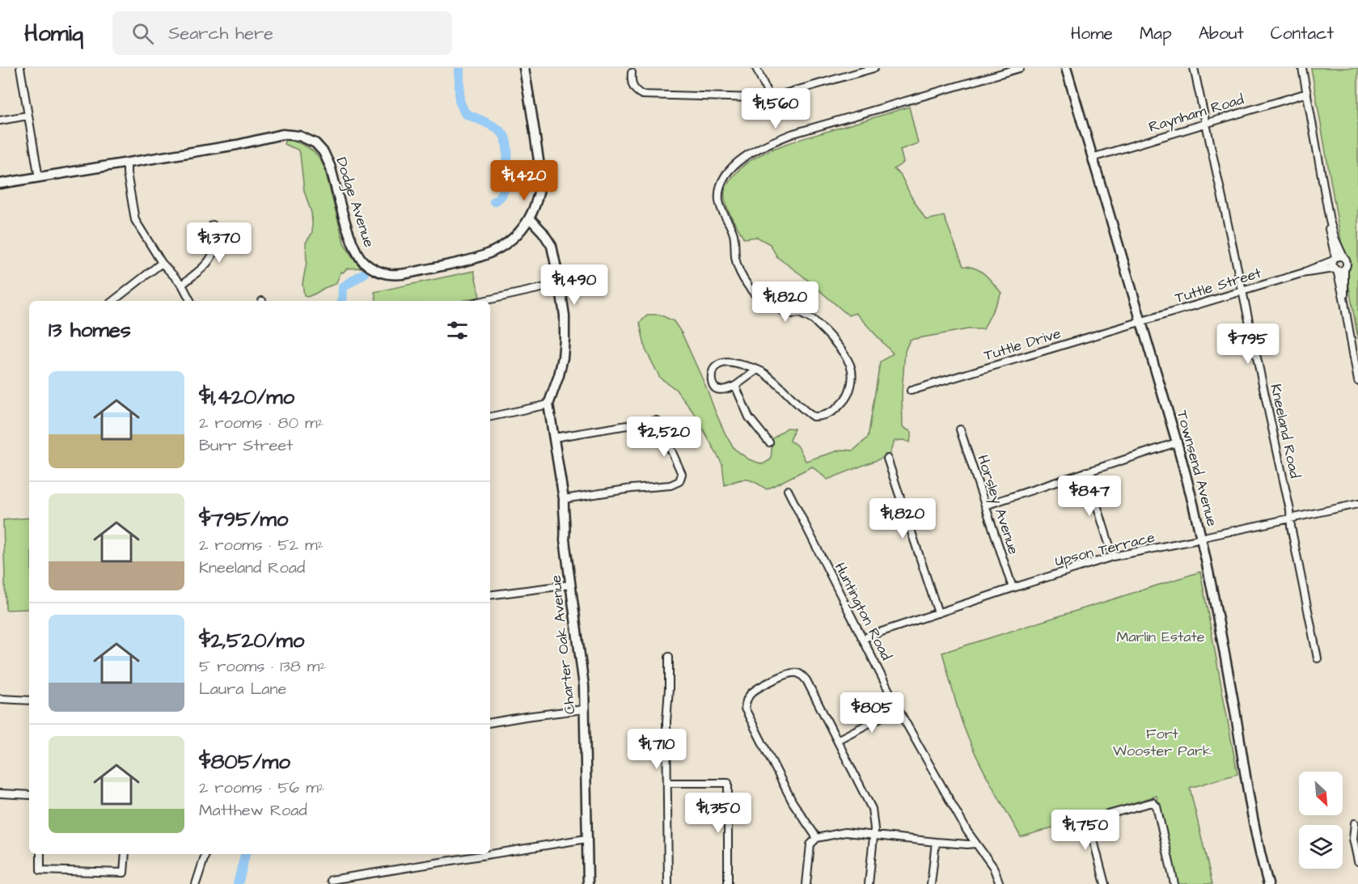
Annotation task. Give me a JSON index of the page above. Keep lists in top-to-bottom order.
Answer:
{
  "streets": {
    "main road": ["Dodge Avenue", "Townsend Avenue", "Charter Oak Avenue"],
    "street": [
      "Raynham Road",
      "Tuttle Street",
      "Tuttle Drive",
      "Kneeland Road",
      "Horsley Avenue",
      "Upson Terrace",
      "Huntington Road"
    ]
  },
  "crossings": [
    ["Raynham Road", "Kneeland Road"],
    ["Raynham Road", "Townsend Avenue"],
    ["Tuttle Street", "Tuttle Drive"],
    ["Tuttle Street", "Kneeland Road"],
    ["Tuttle Street", "Townsend Avenue"],
    ["Tuttle Drive", "Townsend Avenue"],
    ["Kneeland Road", "Upson Terrace"],
    ["Townsend Avenue", "Upson Terrace"],
    ["Horsley Avenue", "Upson Terrace"],
    ["Upson Terrace", "Huntington Road"]
  ],
  "parks": ["Marlin Estate", "Fort Wooster Park"],
  "north": "bottom right",
  "page": {
    "header": "Homiq",
    "search": "Search here",
    "nav": [
      "Home",
      "Map",
      "About",
      "Contact"
    ],
    "price": [
      "$1,560",
      "$1,420",
      "$1,370",
      "$1,490",
      "$1,820",
      "$795",
      "$2,520",
      "$847",
      "$1,820",
      "$805",
      "$1,710",
      "$1,350",
      "$1,750"
    ],
    "heading": "13 homes",
    "list": [
      {
        "name": "$1,420/mo",
        "note": "2 rooms · 80 m² · Burr Street"
      },
      {
        "name": "$795/mo",
        "note": "2 rooms · 52 m² · Kneeland Road"
      },
      {
        "name": "$2,520/mo",
        "note": "5 rooms · 138 m² · Laura Lane"
      },
      {
        "name": "$805/mo",
        "note": "2 rooms · 56 m² · Matthew Road"
      }
    ]
  }
}
